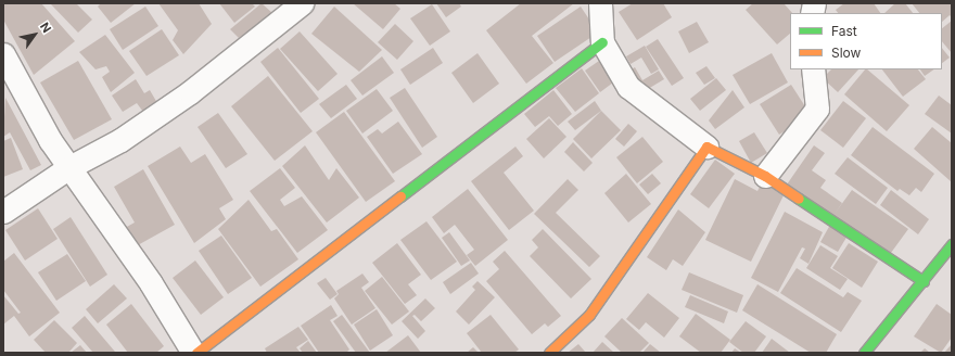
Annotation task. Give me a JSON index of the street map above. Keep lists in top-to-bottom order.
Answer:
{
  "legend": ["Fast", "Slow"],
  "north": "top right"
}
